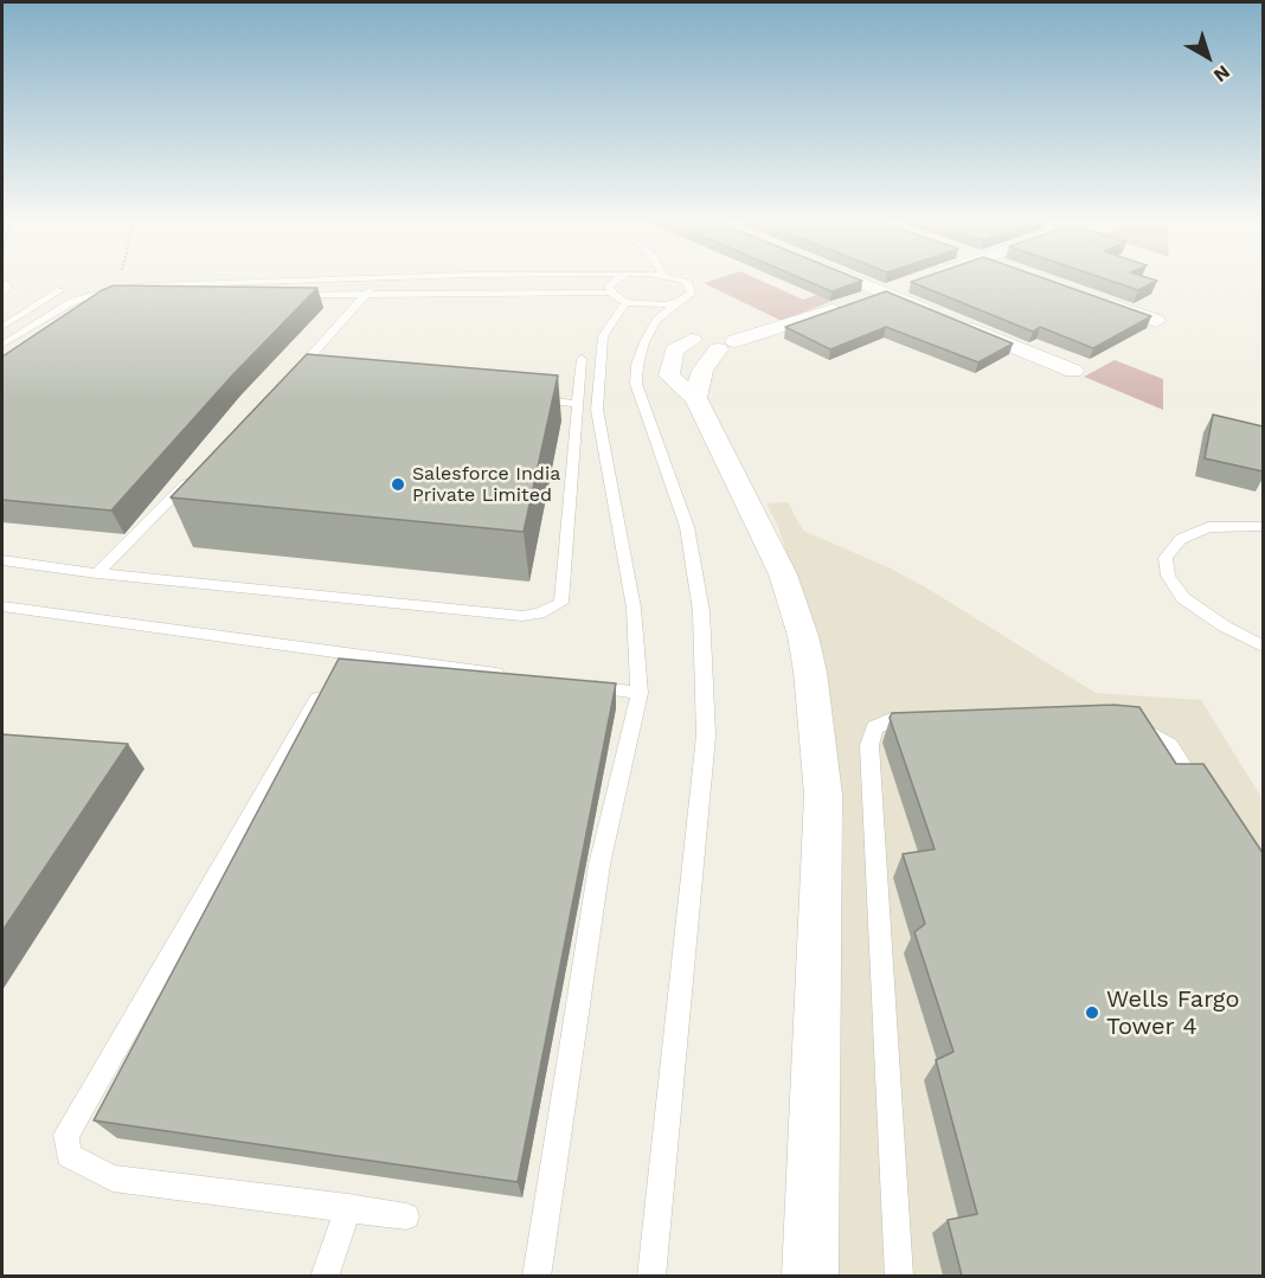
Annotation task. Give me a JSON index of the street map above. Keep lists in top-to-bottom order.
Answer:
{
  "places": ["Salesforce India Private Limited", "Wells Fargo Tower 4"],
  "north": "bottom right"
}
